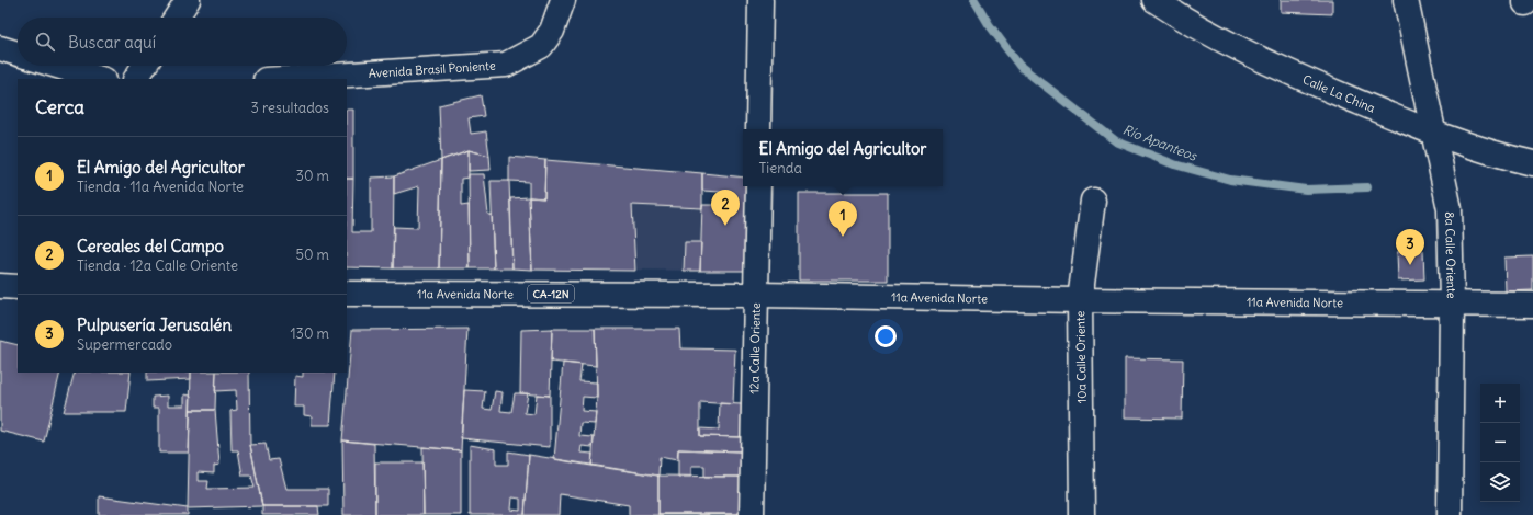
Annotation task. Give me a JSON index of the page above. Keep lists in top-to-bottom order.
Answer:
{
  "streets": {
    "street": [
      "Avenida Brasil Poniente",
      "Calle La China",
      "8a Calle Oriente",
      "11a Avenida Norte",
      "CA-12N",
      "12a Calle Oriente",
      "10a Calle Oriente"
    ]
  },
  "crossings": [
    ["Calle La China", "8a Calle Oriente"],
    ["8a Calle Oriente", "11a Avenida Norte"],
    ["11a Avenida Norte", "12a Calle Oriente"],
    ["11a Avenida Norte", "10a Calle Oriente"]
  ],
  "water": ["Río Apanteos"],
  "page": {
    "search": "Buscar aquí",
    "heading": ["Cerca", "3 resultados"],
    "popup": ["El Amigo del Agricultor", "Tienda"],
    "list": [
      {
        "mark": "1",
        "name": "El Amigo del Agricultor",
        "note": "Tienda · 11a Avenida Norte",
        "value": "30 m"
      },
      {
        "mark": "2",
        "name": "Cereales del Campo",
        "note": "Tienda · 12a Calle Oriente",
        "value": "50 m"
      },
      {
        "mark": "3",
        "name": "Pulpusería Jerusalén",
        "note": "Supermercado",
        "value": "130 m"
      }
    ],
    "pins": ["2", "1", "3"],
    "map_buttons": ["+", "−"]
  }
}
